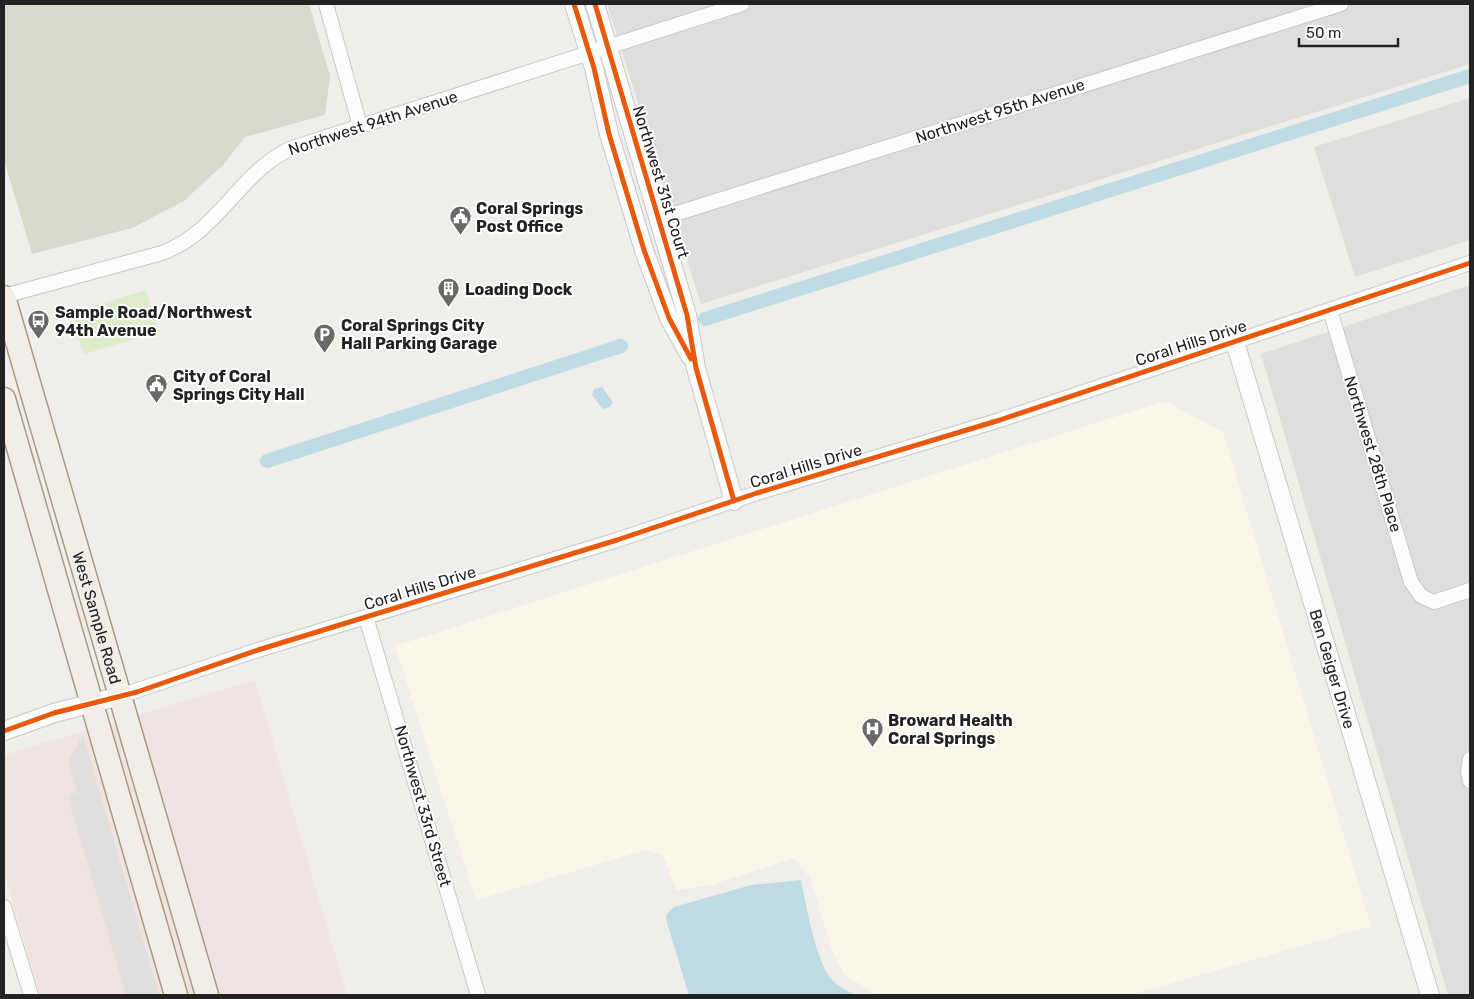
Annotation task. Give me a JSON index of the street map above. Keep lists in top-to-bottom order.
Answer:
{
  "streets": {
    "main road": ["West Sample Road"],
    "street": [
      "Northwest 95th Avenue",
      "Northwest 94th Avenue",
      "Northwest 31st Court",
      "Coral Hills Drive",
      "Northwest 28th Place",
      "Ben Geiger Drive",
      "Northwest 33rd Street"
    ]
  },
  "crossings": [
    ["Northwest 95th Avenue", "Northwest 31st Court"],
    ["Northwest 94th Avenue", "Northwest 31st Court"],
    ["Northwest 94th Avenue", "West Sample Road"],
    ["Northwest 31st Court", "Coral Hills Drive"],
    ["Coral Hills Drive", "Northwest 28th Place"],
    ["Coral Hills Drive", "West Sample Road"],
    ["Coral Hills Drive", "Ben Geiger Drive"],
    ["Coral Hills Drive", "Northwest 33rd Street"]
  ],
  "places": {
    "public building": ["Coral Springs Post Office", "City of Coral Springs City Hall"],
    "building": ["Loading Dock"],
    "bus stop": ["Sample Road/Northwest 94th Avenue"],
    "parking": ["Coral Springs City Hall Parking Garage"],
    "hospital": ["Broward Health Coral Springs"]
  },
  "scale_bar": "50 m"
}
